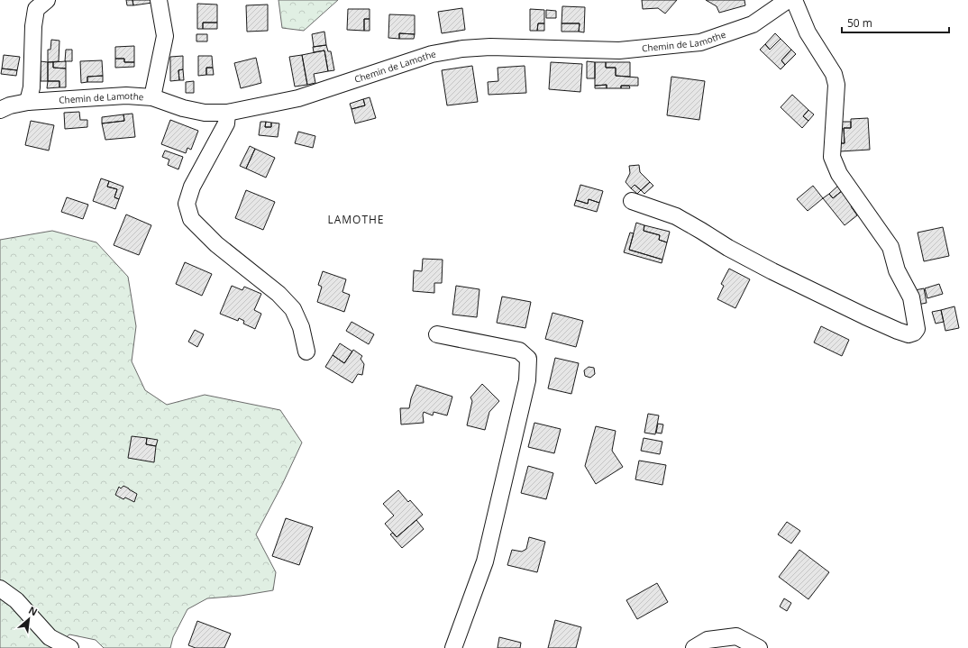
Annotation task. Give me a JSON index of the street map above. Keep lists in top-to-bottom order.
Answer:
{
  "streets": {
    "street": ["Chemin de Lamothe"]
  },
  "districts": ["LAMOTHE"],
  "scale_bar": "50 m",
  "north": "top right"
}
